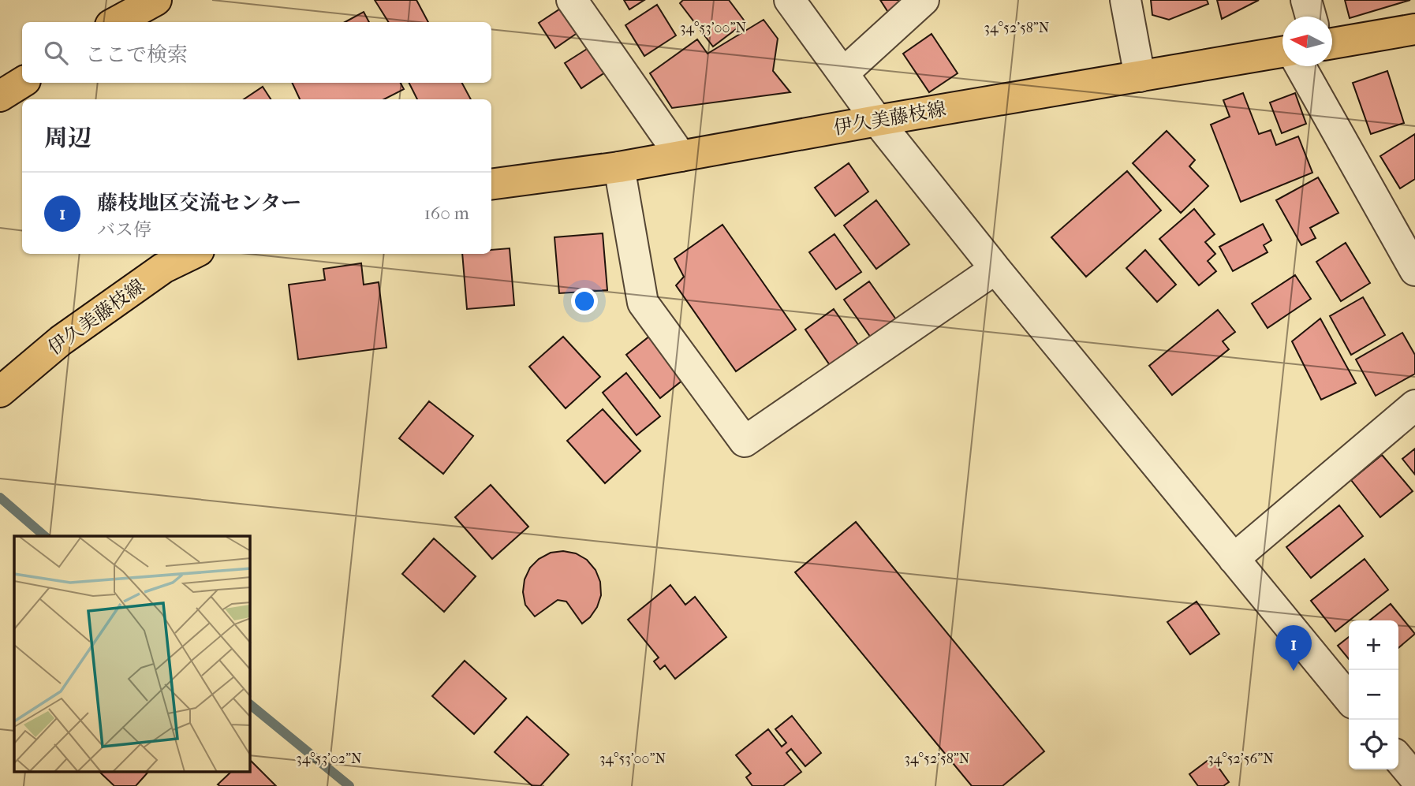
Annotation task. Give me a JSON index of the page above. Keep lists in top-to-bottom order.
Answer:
{
  "streets": {
    "main road": ["伊久美藤枝線"]
  },
  "north": "left",
  "page": {
    "search": "ここで検索",
    "heading": "周辺",
    "list": [
      {
        "mark": "1",
        "name": "藤枝地区交流センター",
        "note": "バス停",
        "value": "160 m"
      }
    ],
    "map_buttons": ["+", "−"],
    "pins": "1"
  },
  "coordinates": [
    "34°53'00\"N",
    "34°52'58\"N",
    "34°53'02\"N",
    "34°52'56\"N"
  ]
}
